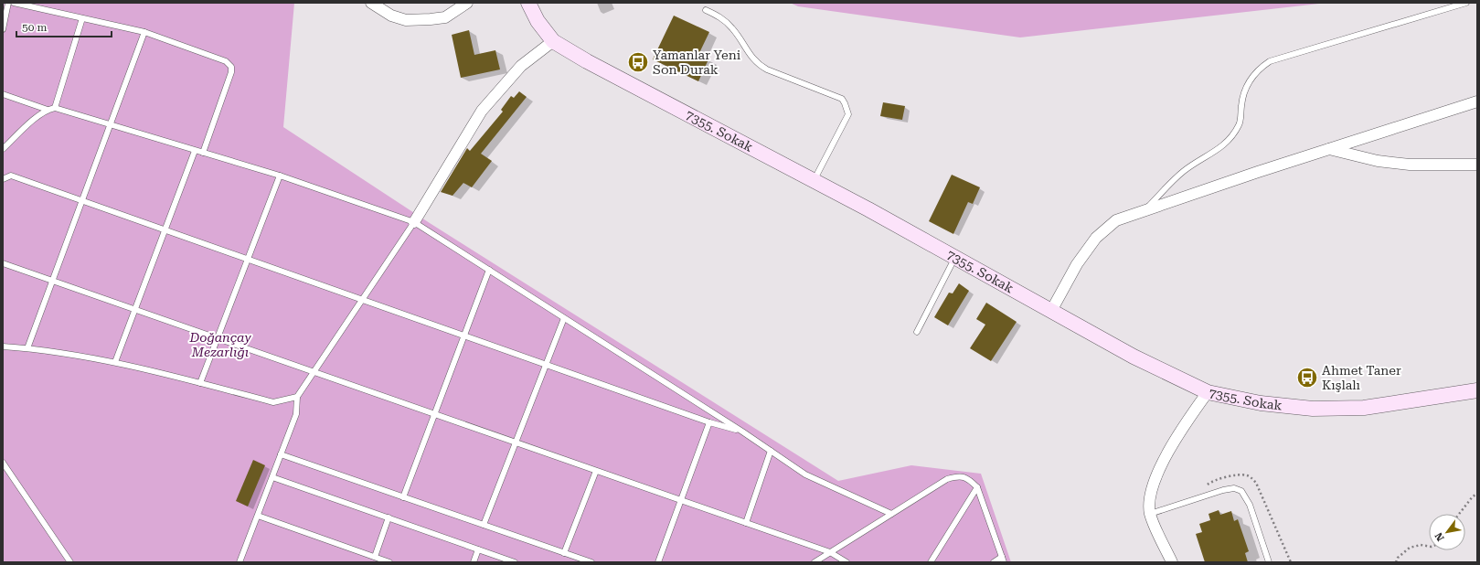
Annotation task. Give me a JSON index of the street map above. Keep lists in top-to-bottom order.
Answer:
{
  "streets": {
    "street": ["7355. Sokak"]
  },
  "parks": ["Doğançay Mezarlığı"],
  "places": {
    "bus stop": ["Yamanlar Yeni Son Durak", "Ahmet Taner Kışlalı"]
  },
  "scale_bar": "50 m",
  "north": "bottom left"
}
